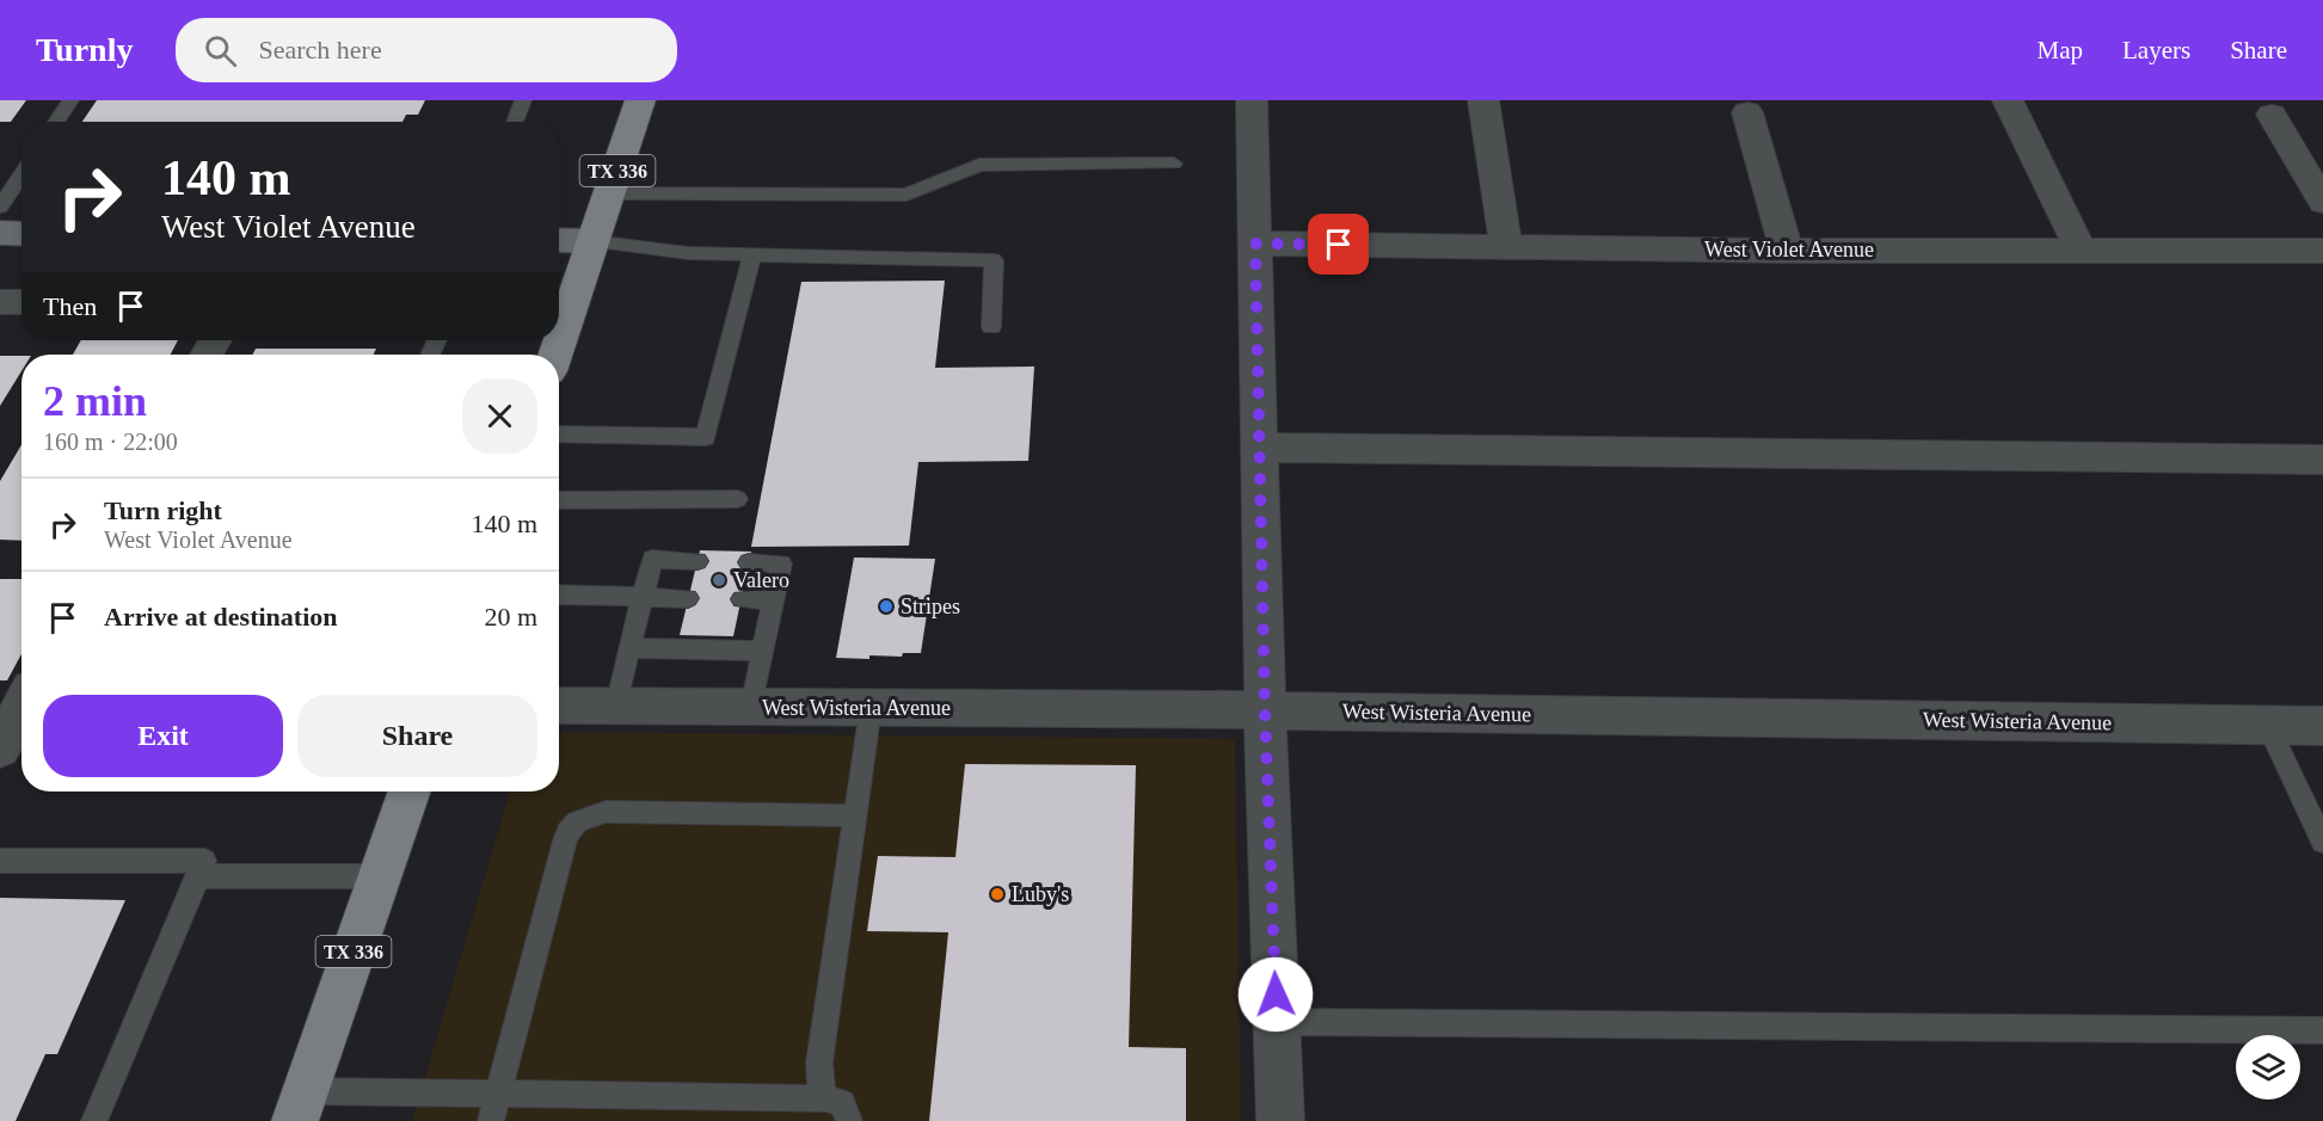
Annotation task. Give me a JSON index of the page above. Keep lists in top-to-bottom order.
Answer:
{
  "streets": {
    "main road": ["TX 336"],
    "street": ["West Violet Avenue", "West Wisteria Avenue"]
  },
  "places": ["Valero", "Stripes", "Luby's"],
  "page": {
    "header": "Turnly",
    "search": "Search here",
    "nav": ["Map", "Layers", "Share"],
    "turn": ["140 m", "West Violet Avenue"],
    "then": "Then",
    "heading": ["2 min", "160 m · 22:00"],
    "list": [
      {
        "name": "Turn right",
        "note": "West Violet Avenue",
        "value": "140 m"
      },
      {
        "name": "Arrive at destination",
        "value": "20 m"
      }
    ],
    "buttons": ["Exit", "Share"]
  }
}
